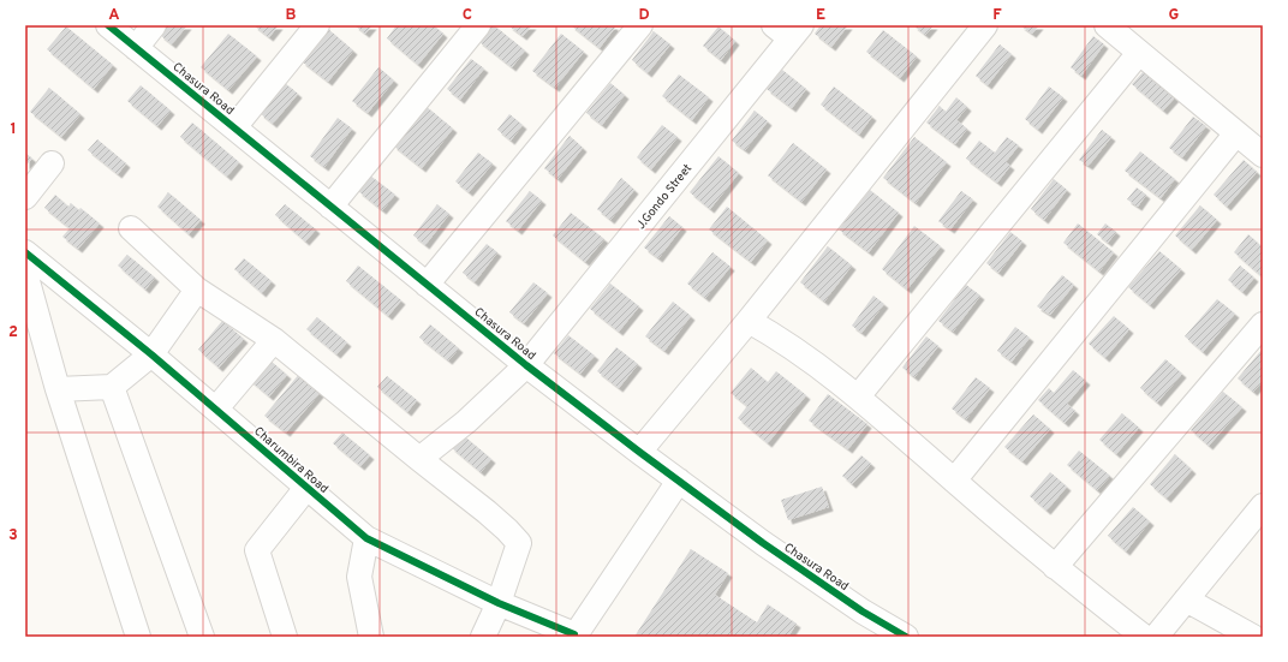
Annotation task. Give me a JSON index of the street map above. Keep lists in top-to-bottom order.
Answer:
{
  "streets": {
    "street": ["Chasura Road", "J.Gondo Street", "Charumbira Road"]
  },
  "crossings": [
    ["Chasura Road", "J.Gondo Street"]
  ],
  "grid": {
    "columns": [
      "A",
      "B",
      "C",
      "D",
      "E",
      "F",
      "G"
    ],
    "rows": ["1", "2", "3"]
  }
}
